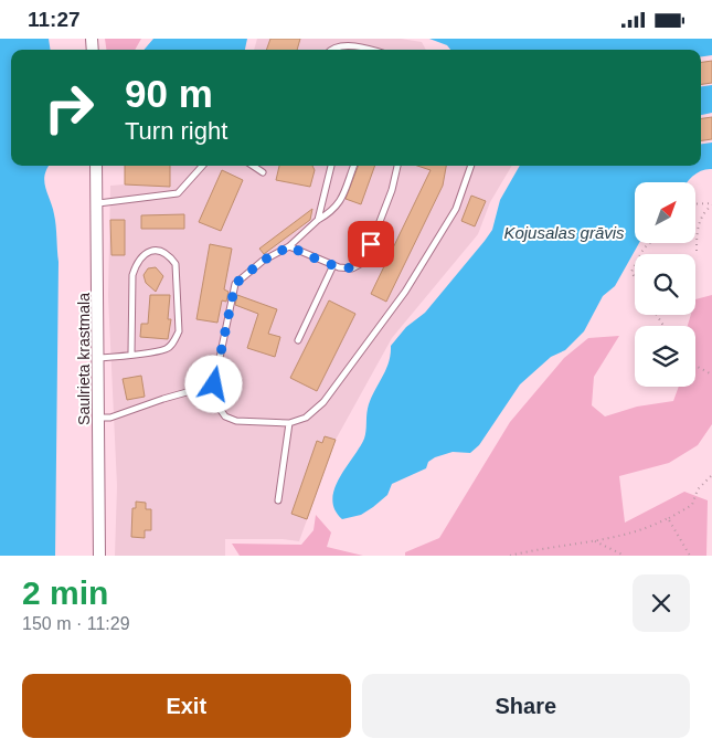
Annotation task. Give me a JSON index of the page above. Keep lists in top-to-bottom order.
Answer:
{
  "streets": {
    "street": ["Saulrieta krastmala"]
  },
  "water": ["Kojusalas grāvis"],
  "north": "top right",
  "page": {
    "status": "11:27",
    "turn": ["90 m", "Turn right"],
    "heading": ["2 min", "150 m · 11:29"],
    "buttons": ["Exit", "Share"]
  }
}
